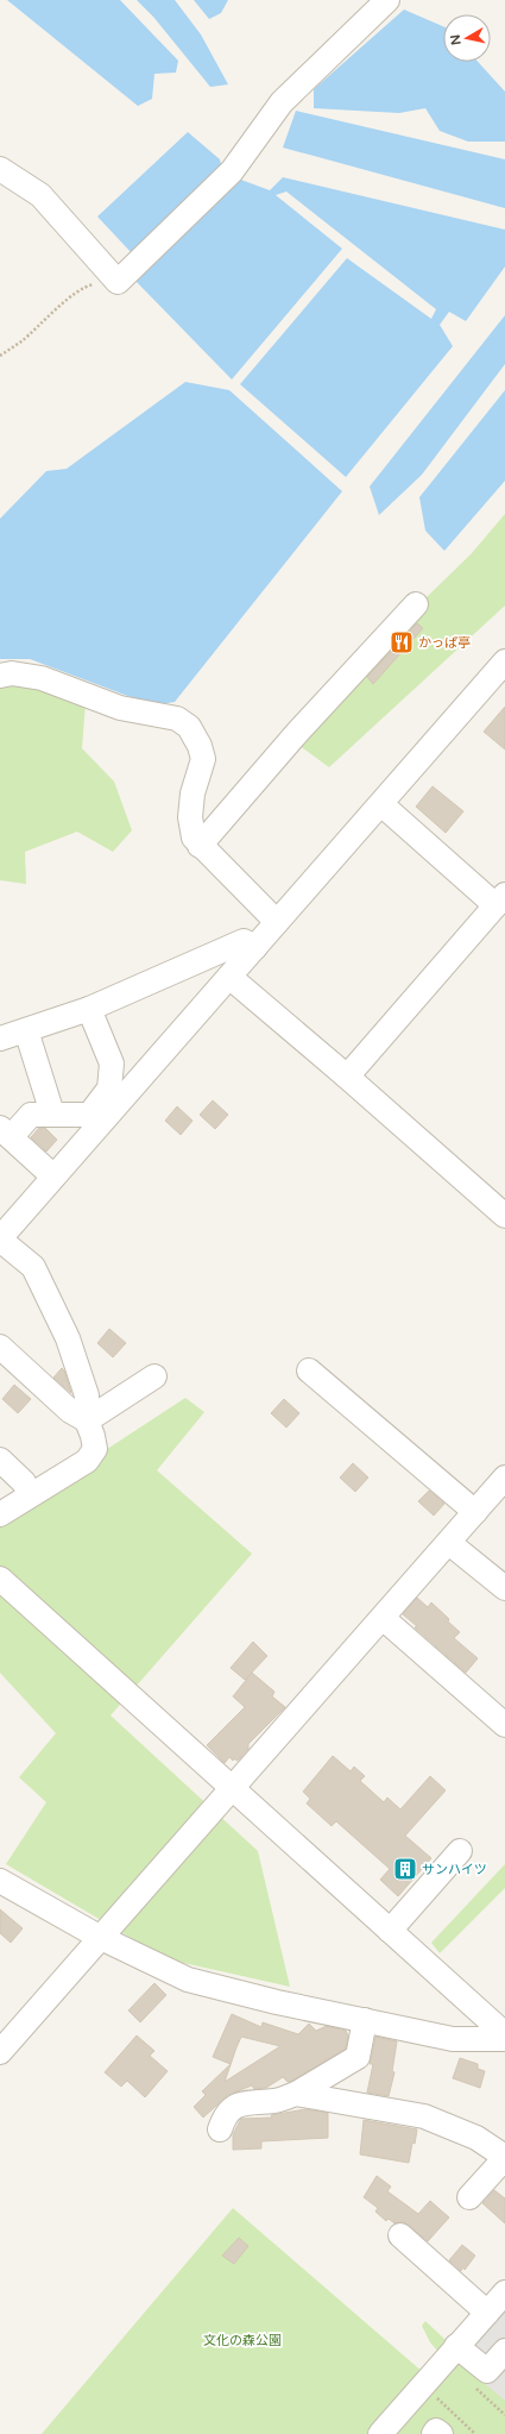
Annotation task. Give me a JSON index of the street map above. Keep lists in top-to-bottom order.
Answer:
{
  "parks": ["文化の森公園"],
  "places": {
    "restaurant": ["かっぱ亭"],
    "building": ["サンハイツ"]
  },
  "north": "left"
}
